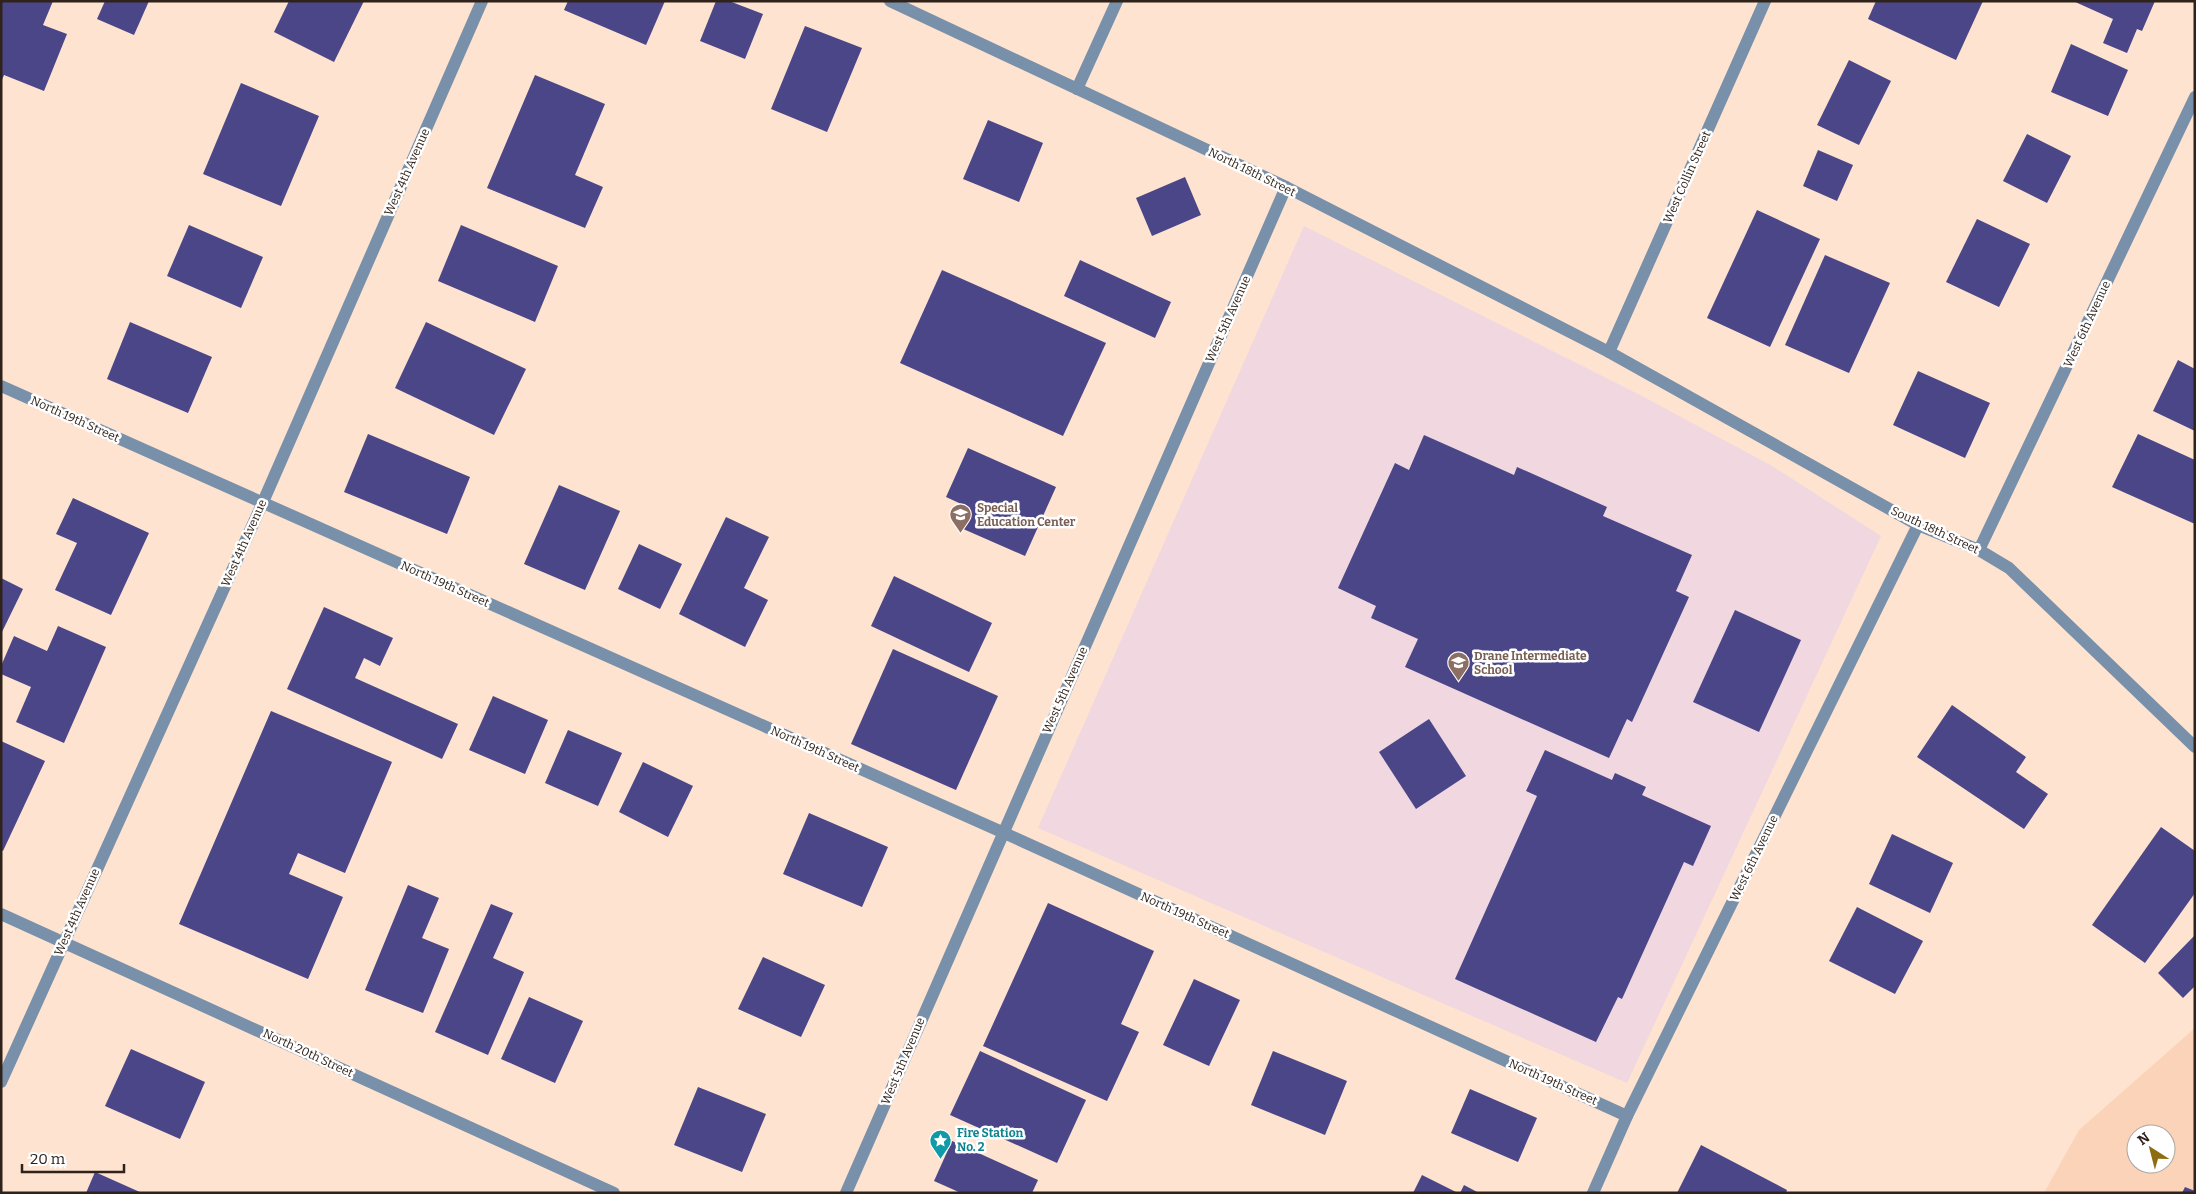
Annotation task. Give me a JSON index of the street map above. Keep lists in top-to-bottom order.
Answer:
{
  "streets": {
    "street": [
      "West 4th Avenue",
      "North 18th Street",
      "West Collin Street",
      "West 5th Avenue",
      "West 6th Avenue",
      "North 19th Street",
      "South 18th Street",
      "North 20th Street"
    ]
  },
  "crossings": [
    ["West 4th Avenue", "North 19th Street"],
    ["West 4th Avenue", "North 20th Street"],
    ["North 18th Street", "West Collin Street"],
    ["North 18th Street", "West 5th Avenue"],
    ["North 18th Street", "South 18th Street"],
    ["West Collin Street", "South 18th Street"],
    ["West 5th Avenue", "North 19th Street"],
    ["West 6th Avenue", "North 19th Street"],
    ["West 6th Avenue", "South 18th Street"]
  ],
  "places": {
    "school or university": ["Special Education Center", "Drane Intermediate School"],
    "place": ["Fire Station No. 2"]
  },
  "scale_bar": "20 m",
  "north": "top left"
}
